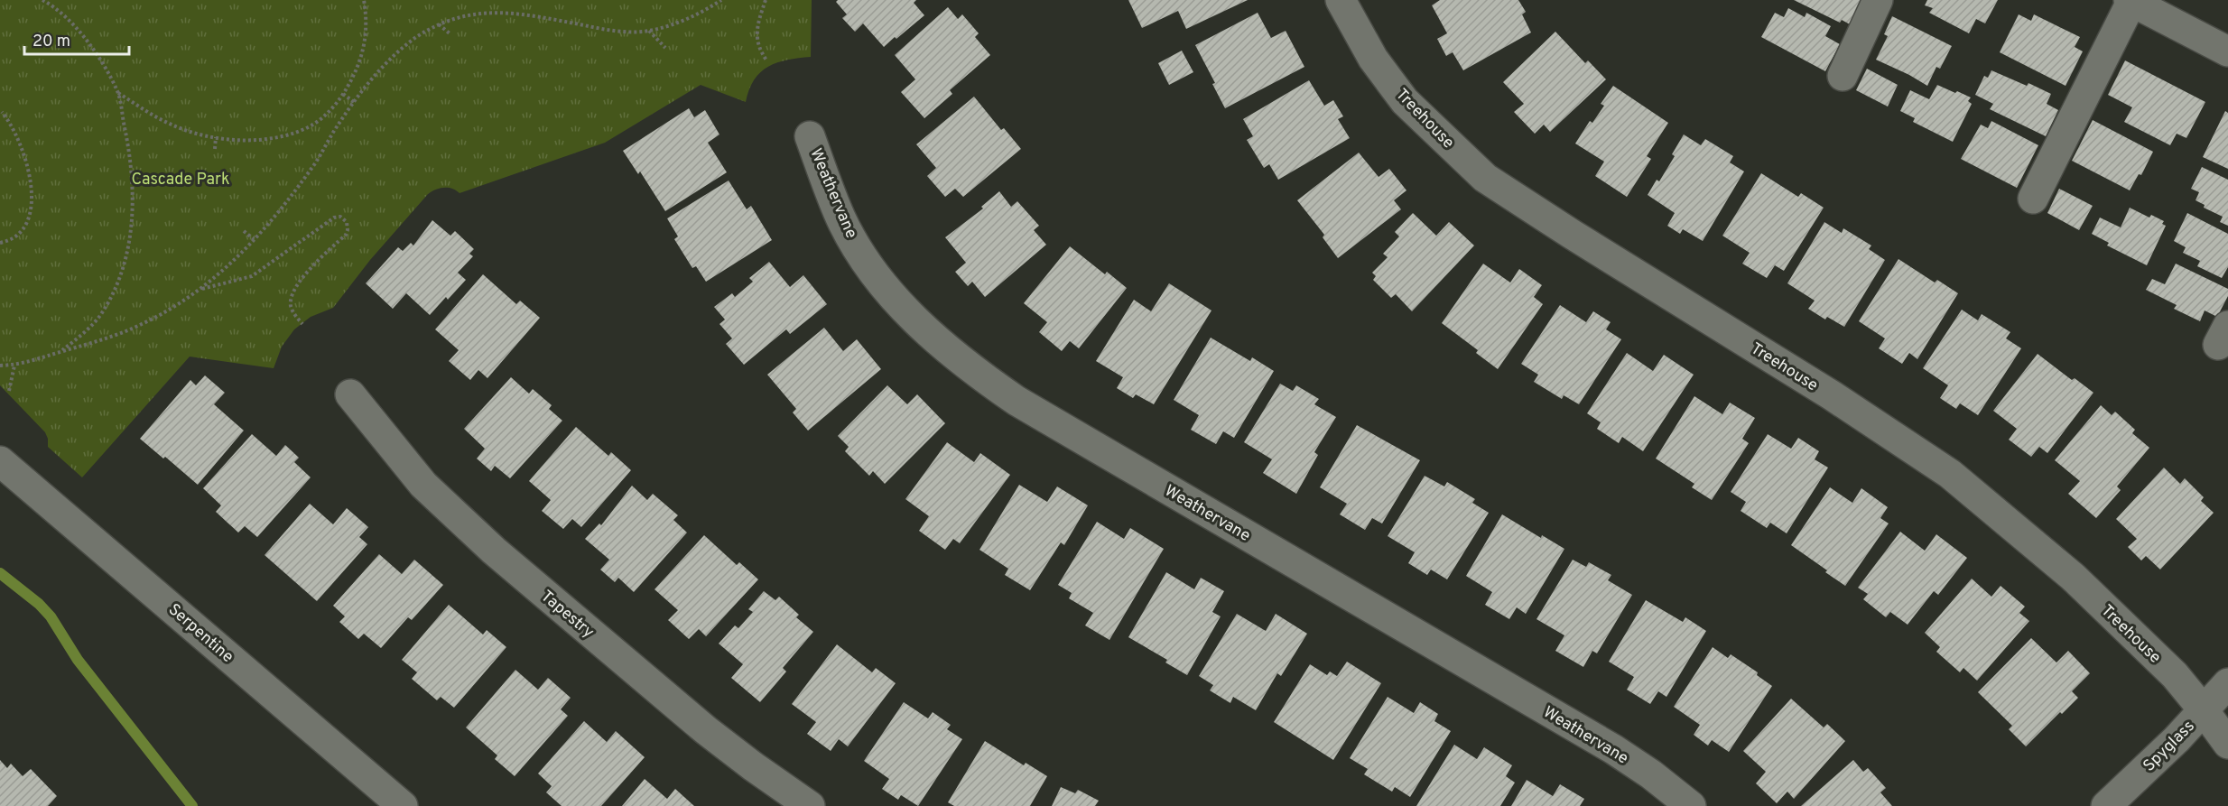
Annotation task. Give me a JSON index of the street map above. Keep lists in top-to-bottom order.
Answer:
{
  "streets": {
    "street": [
      "Treehouse",
      "Weathervane",
      "Tapestry",
      "Serpentine",
      "Spyglass"
    ]
  },
  "crossings": [
    ["Treehouse", "Spyglass"]
  ],
  "parks": ["Cascade Park"],
  "scale_bar": "20 m"
}
